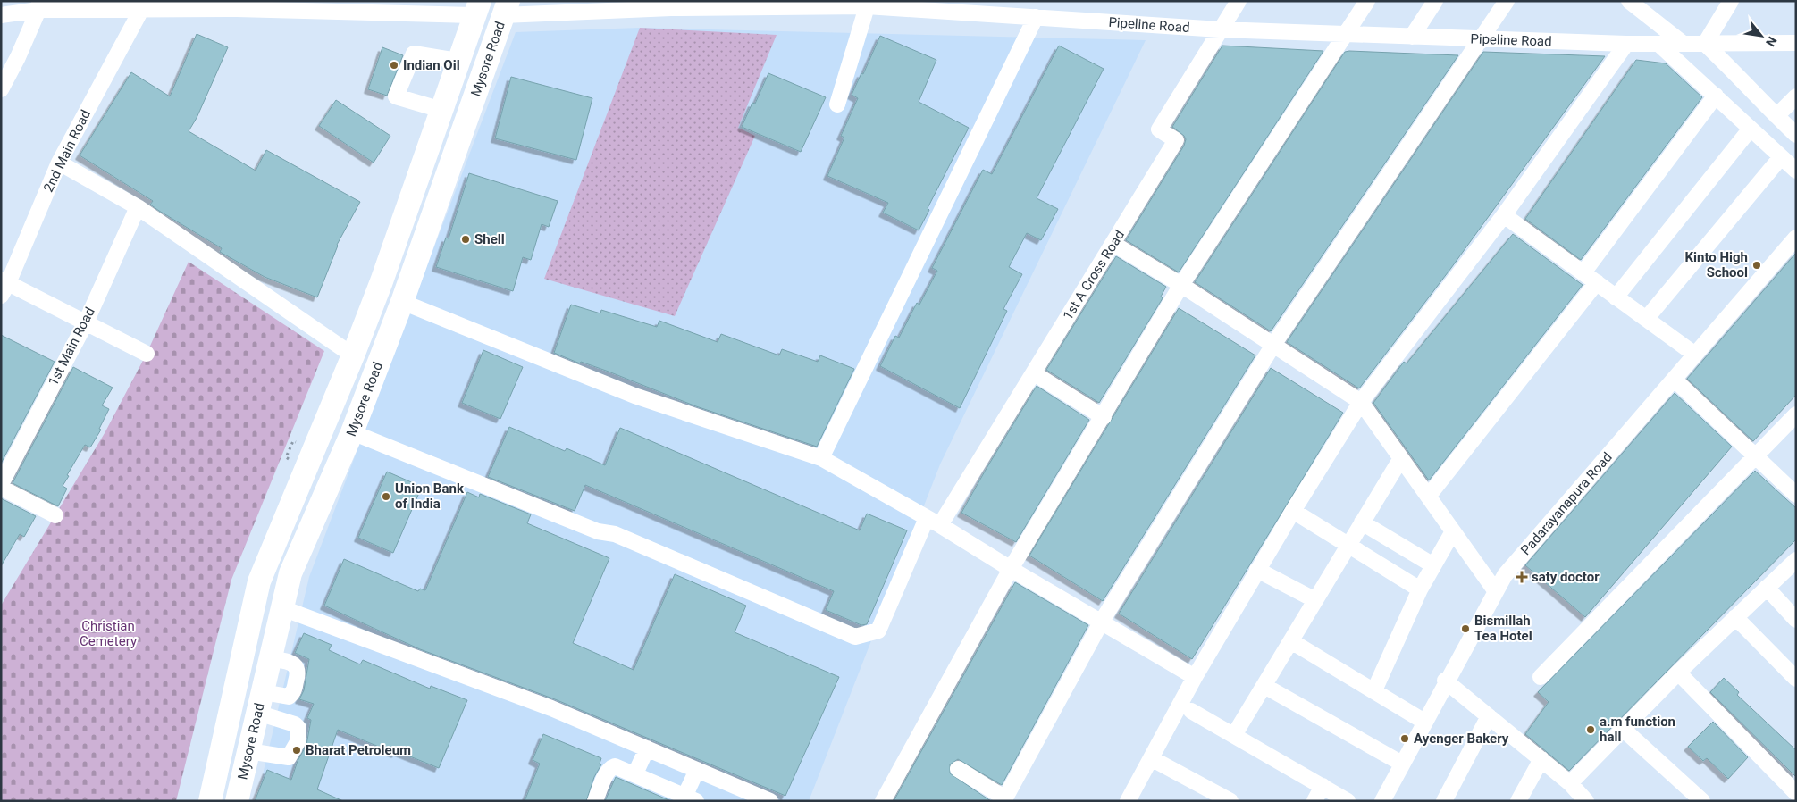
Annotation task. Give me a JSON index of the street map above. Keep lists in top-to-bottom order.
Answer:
{
  "streets": {
    "highway": ["Mysore Road"],
    "street": [
      "Pipeline Road",
      "2nd Main Road",
      "1st A Cross Road",
      "1st Main Road",
      "Padarayanapura Road"
    ]
  },
  "crossings": [
    ["Pipeline Road", "Mysore Road"],
    ["Pipeline Road", "1st A Cross Road"],
    ["Mysore Road", "1st A Cross Road"]
  ],
  "parks": ["Christian Cemetery"],
  "places": {
    "other": [
      "Indian Oil",
      "Shell",
      "Kinto High School",
      "Union Bank of India",
      "Bismillah Tea Hotel",
      "a.m function hall",
      "Ayenger Bakery",
      "Bharat Petroleum"
    ],
    "health": ["saty doctor"]
  },
  "north": "bottom right"
}
